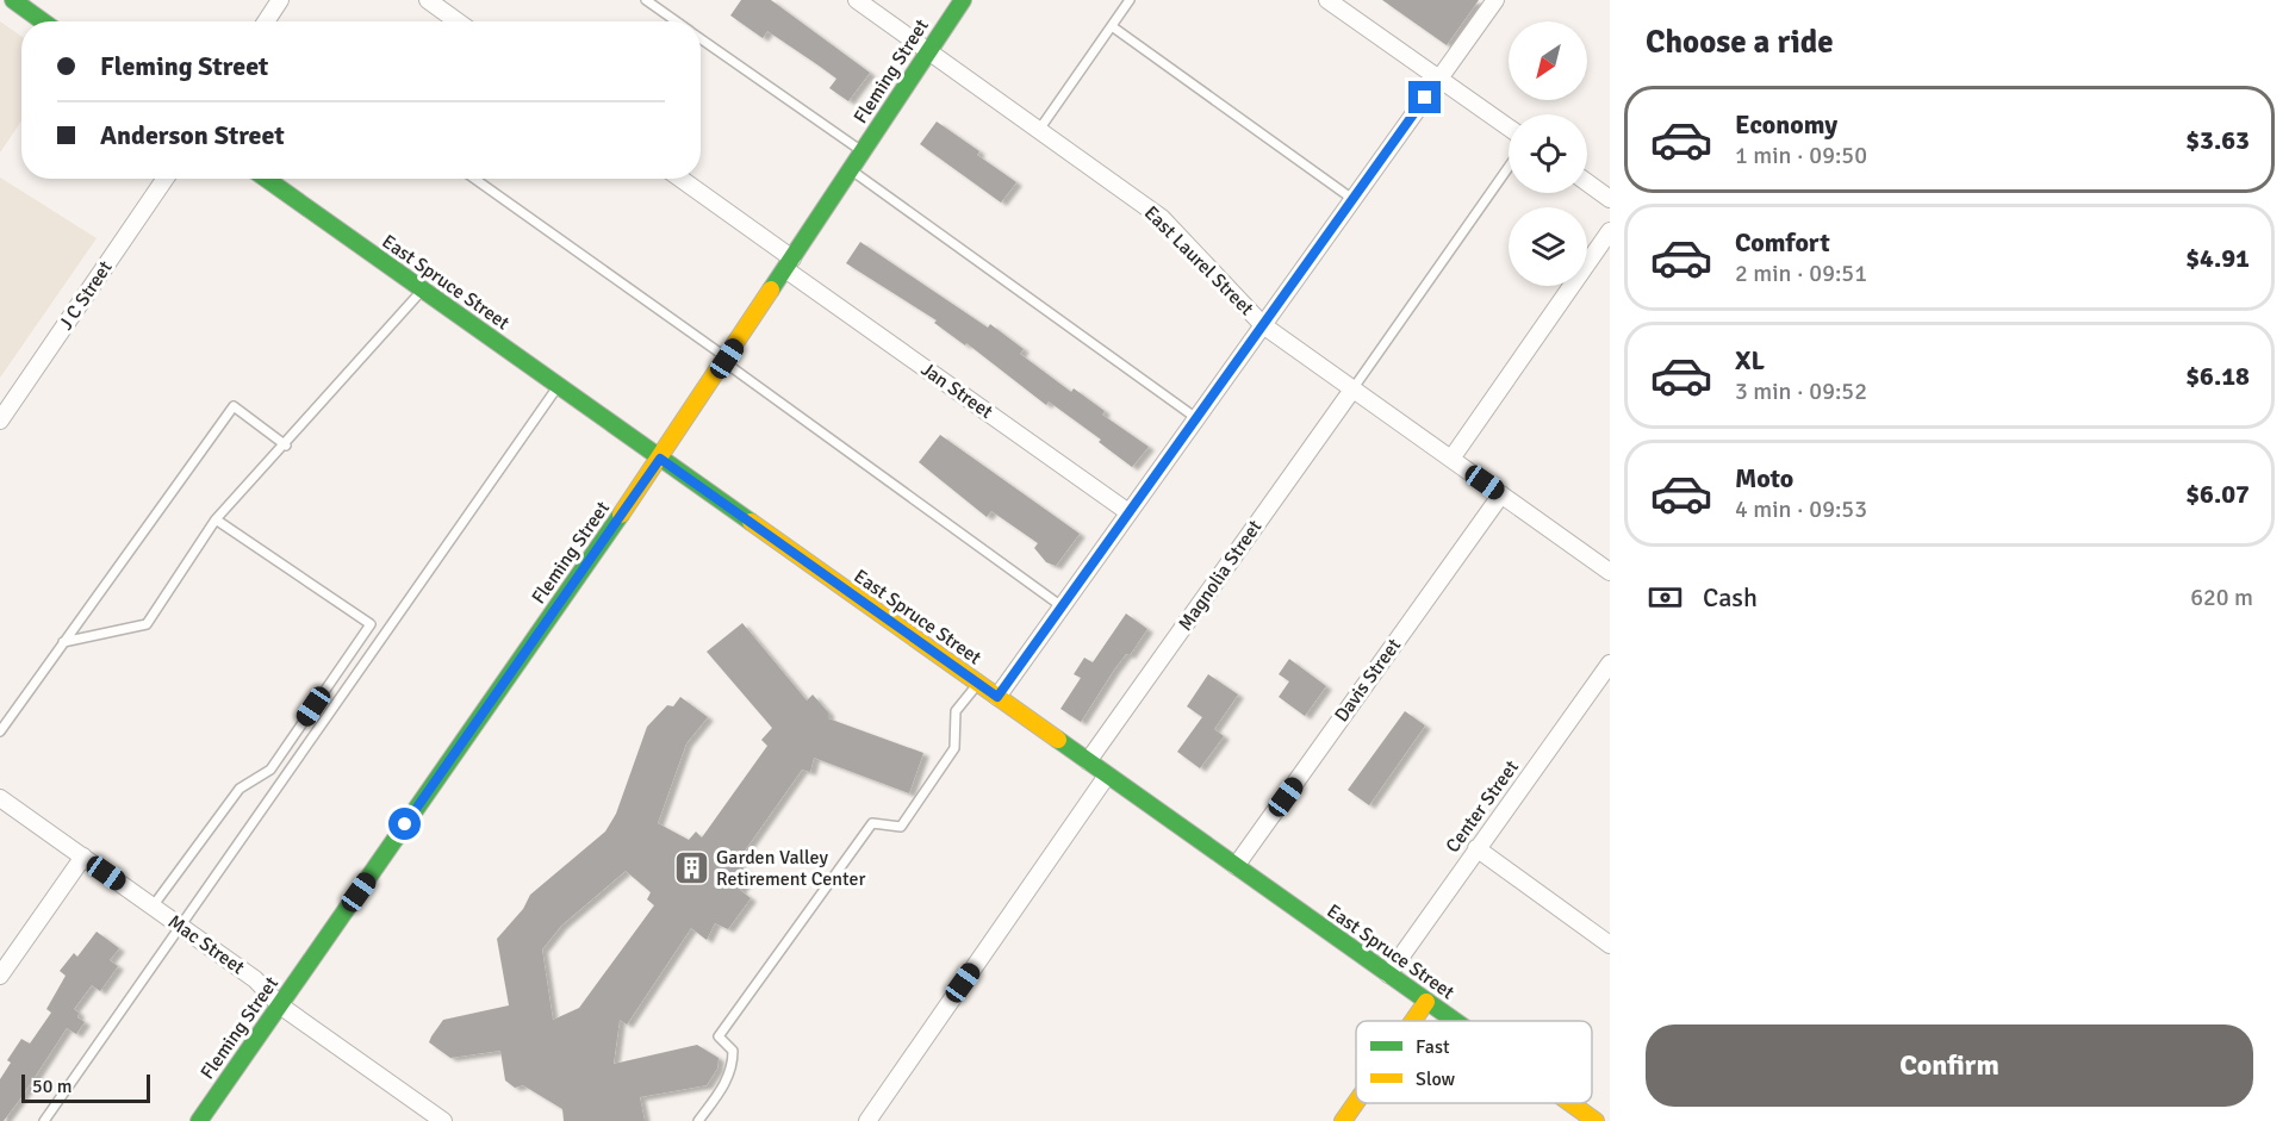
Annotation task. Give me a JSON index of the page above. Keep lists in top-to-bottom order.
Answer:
{
  "streets": {
    "street": [
      "Fleming Street",
      "East Laurel Street",
      "East Spruce Street",
      "J C Street",
      "Jan Street",
      "Magnolia Street",
      "Davis Street",
      "Center Street",
      "Mac Street"
    ]
  },
  "crossings": [
    ["Fleming Street", "East Laurel Street"],
    ["Fleming Street", "East Spruce Street"],
    ["Fleming Street", "Jan Street"],
    ["Fleming Street", "Mac Street"],
    ["East Laurel Street", "Magnolia Street"],
    ["East Laurel Street", "Davis Street"],
    ["East Spruce Street", "Magnolia Street"],
    ["East Spruce Street", "Davis Street"],
    ["East Spruce Street", "Center Street"]
  ],
  "places": {
    "building": ["Garden Valley Retirement Center"]
  },
  "legend": ["Fast", "Slow"],
  "scale_bar": "50 m",
  "north": "bottom left",
  "page": {
    "heading": "Choose a ride",
    "banner": ["Fleming Street", "Anderson Street"],
    "list": [
      {
        "name": "Economy",
        "note": "1 min · 09:50",
        "value": "$3.63"
      },
      {
        "name": "Comfort",
        "note": "2 min · 09:51",
        "value": "$4.91"
      },
      {
        "name": "XL",
        "note": "3 min · 09:52",
        "value": "$6.18"
      },
      {
        "name": "Moto",
        "note": "4 min · 09:53",
        "value": "$6.07"
      }
    ],
    "pay": ["Cash", "620 m"],
    "buttons": "Confirm",
    "scale": "50 m"
  }
}
